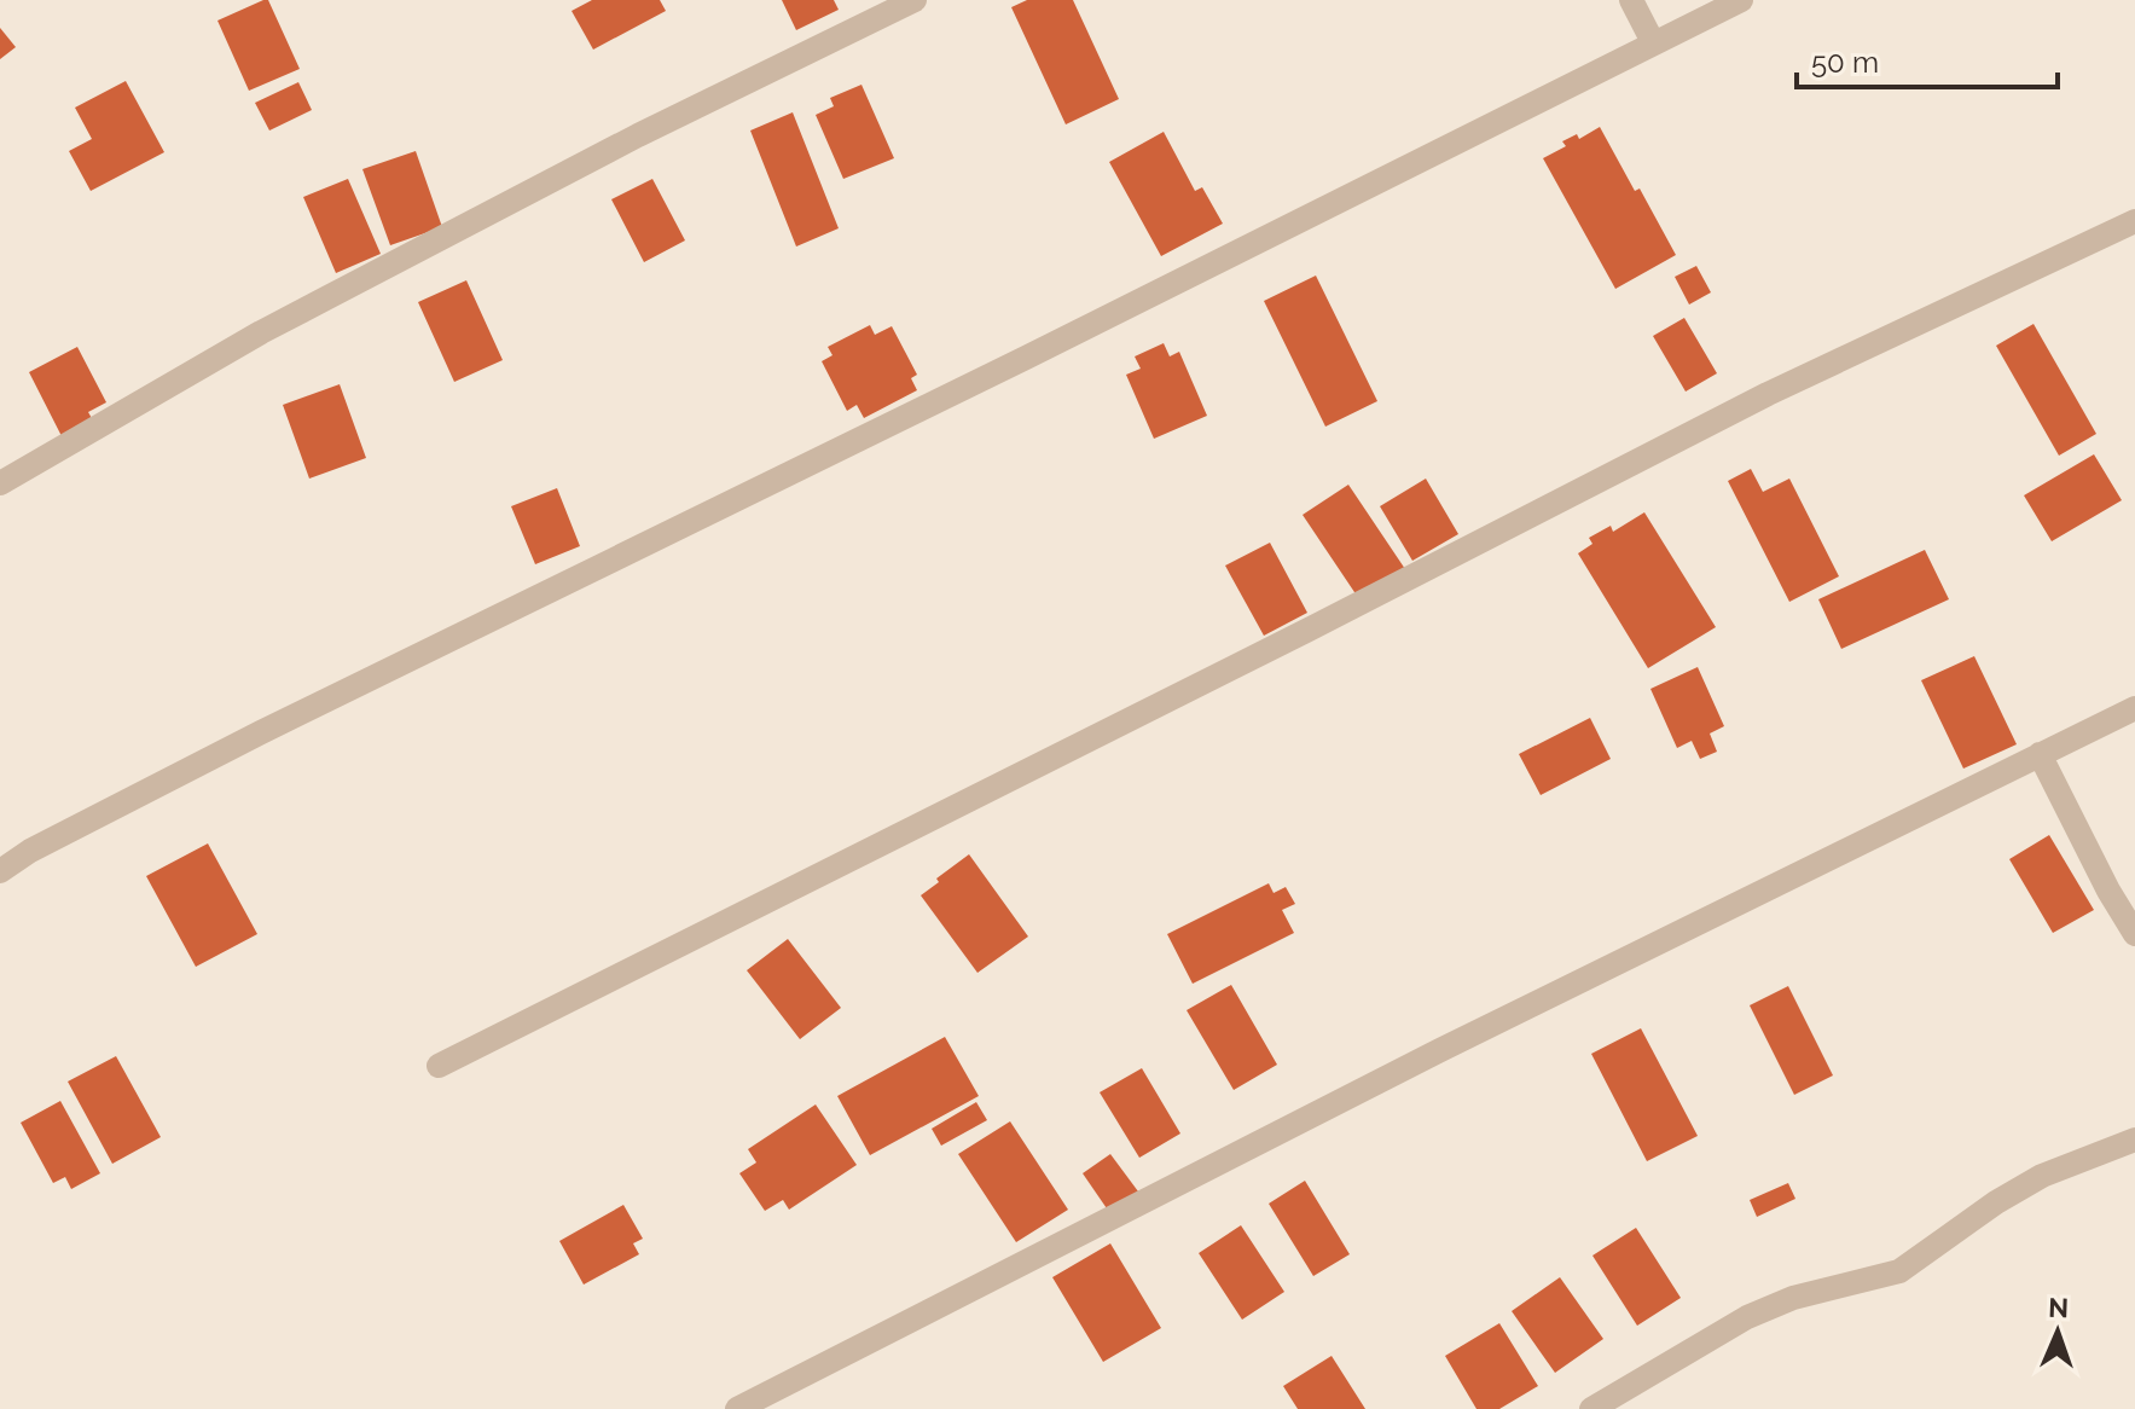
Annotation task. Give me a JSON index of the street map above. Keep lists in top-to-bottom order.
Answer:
{
  "scale_bar": "50 m",
  "north": "top"
}
